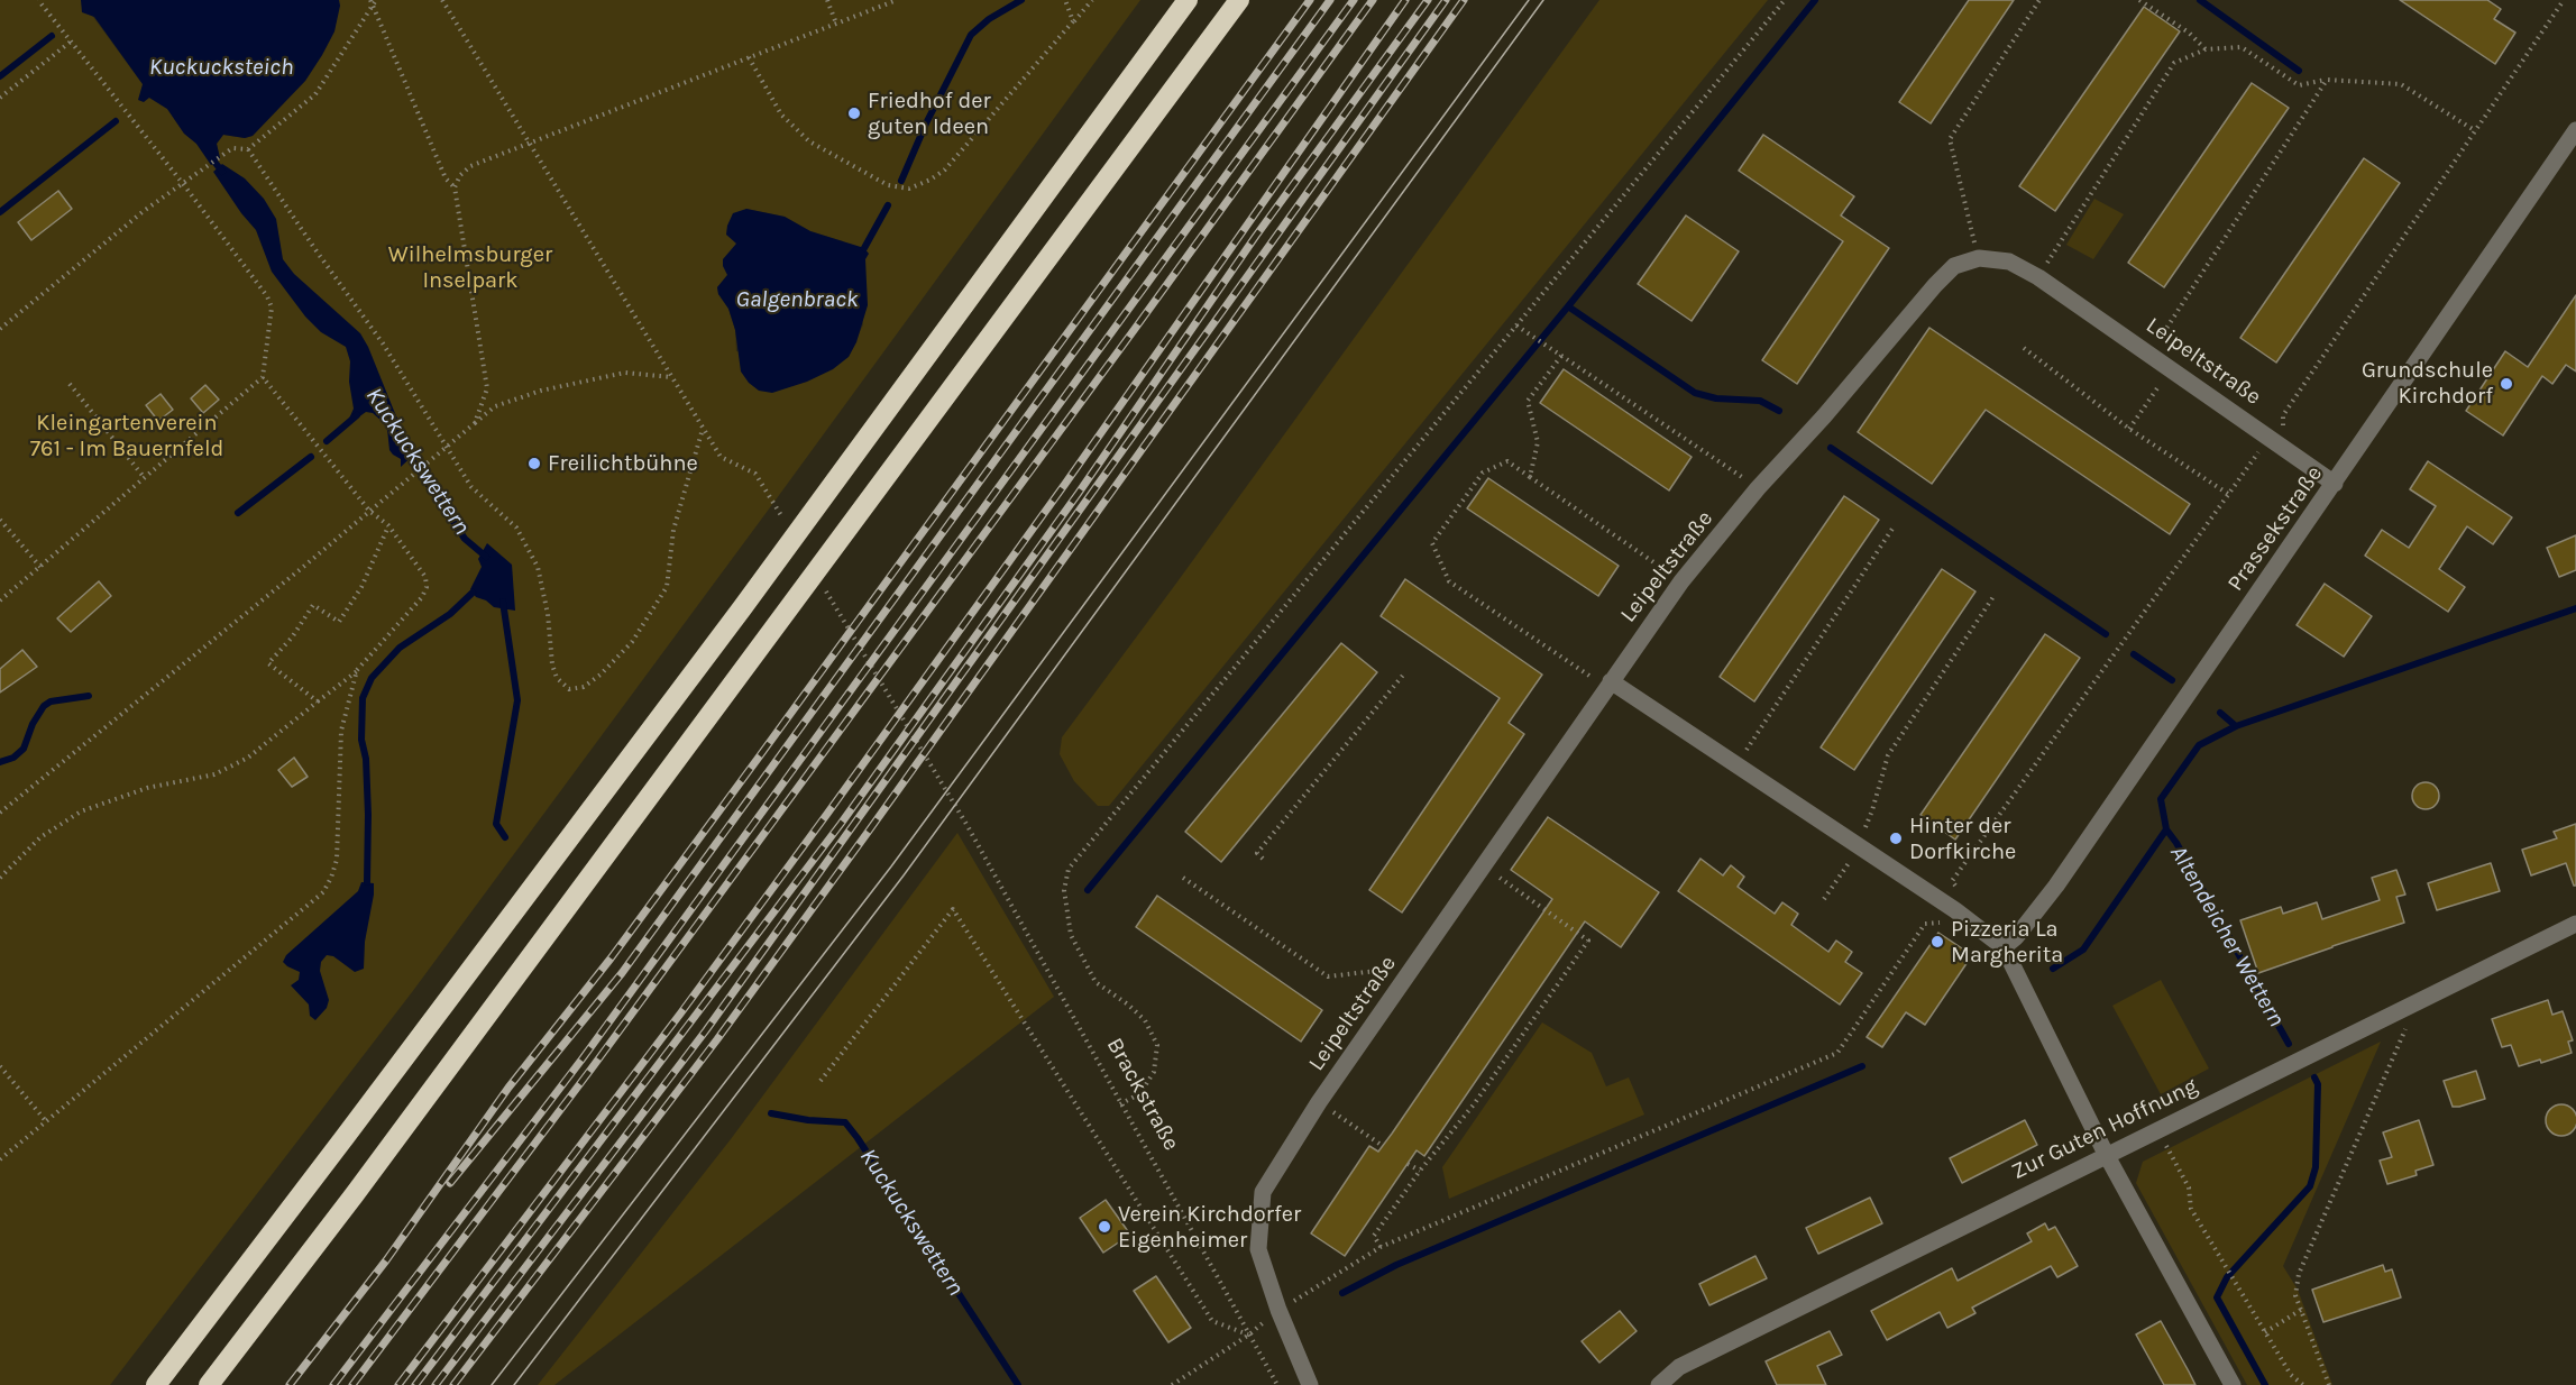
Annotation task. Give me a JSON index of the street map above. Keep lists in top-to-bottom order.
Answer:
{
  "streets": {
    "street": ["Leipeltstraße", "Prassekstraße", "Zur Guten Hoffnung"],
    "path": ["Brackstraße"]
  },
  "crossings": [
    ["Leipeltstraße", "Prassekstraße"]
  ],
  "water": [
    "Kuckucksteich",
    "Galgenbrack",
    "Kuckuckswettern",
    "Altendeicher Wettern"
  ],
  "parks": ["Wilhelmsburger Inselpark", "Kleingartenverein 761 - Im Bauernfeld"],
  "places": [
    "Friedhof der guten Ideen",
    "Grundschule Kirchdorf",
    "Freilichtbühne",
    "Hinter der Dorfkirche",
    "Pizzeria La Margherita",
    "Verein Kirchdorfer Eigenheimer"
  ]
}
